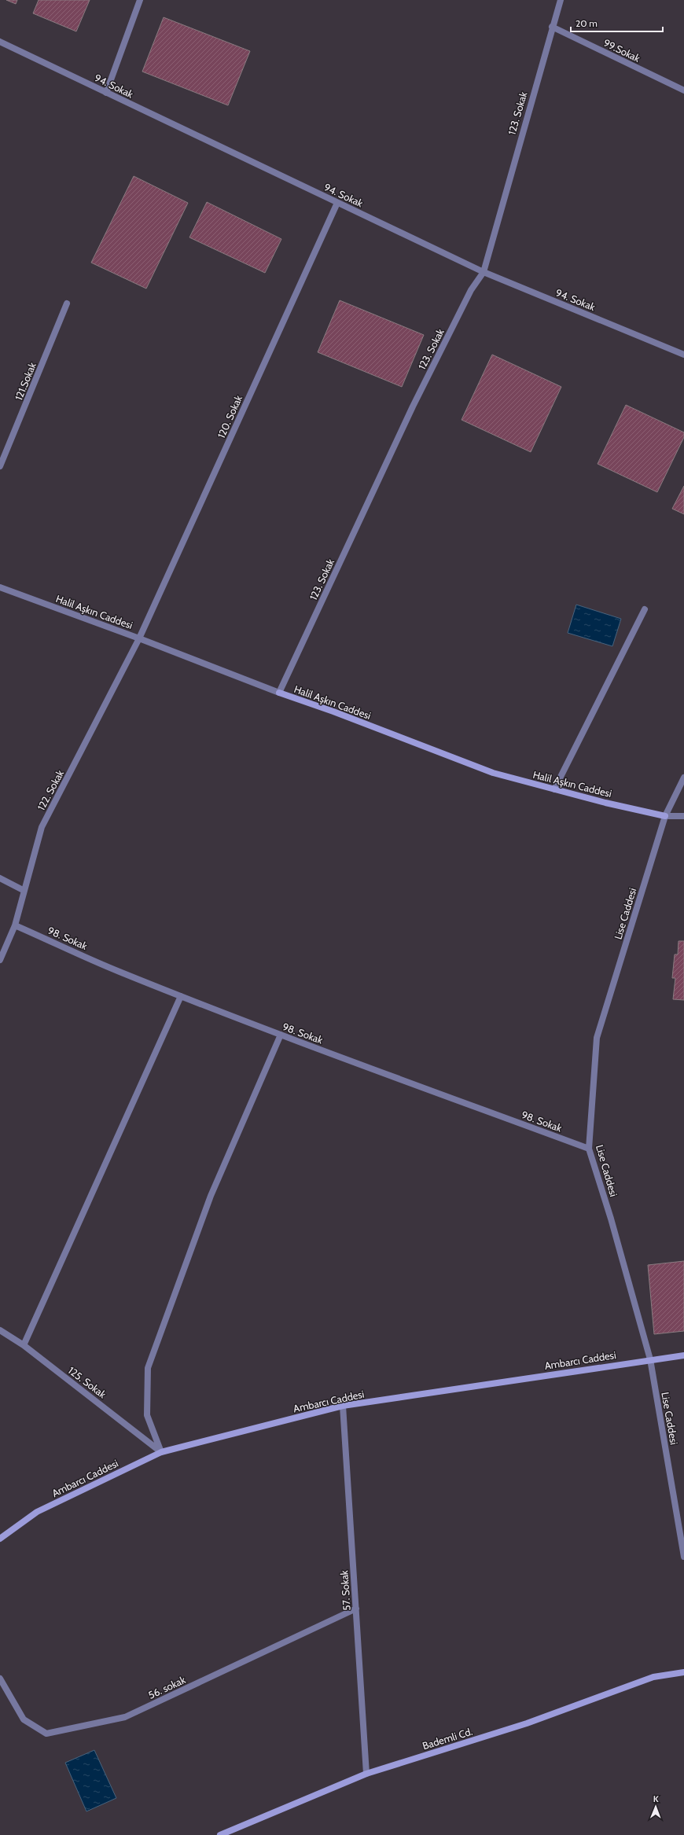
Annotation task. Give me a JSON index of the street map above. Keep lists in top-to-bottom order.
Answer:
{
  "streets": {
    "street": [
      "99.Sokak",
      "94. Sokak",
      "123. Sokak",
      "121.Sokak",
      "120. Sokak",
      "Halil Aşkın Caddesi",
      "122. Sokak",
      "Lise Caddesi",
      "98. Sokak",
      "Ambarcı Caddesi",
      "125. Sokak",
      "57. Sokak",
      "56. sokak",
      "Bademli Cd."
    ]
  },
  "crossings": [
    ["99.Sokak", "123. Sokak"],
    ["94. Sokak", "123. Sokak"],
    ["94. Sokak", "120. Sokak"],
    ["123. Sokak", "Halil Aşkın Caddesi"],
    ["120. Sokak", "Halil Aşkın Caddesi"],
    ["120. Sokak", "122. Sokak"],
    ["Halil Aşkın Caddesi", "122. Sokak"],
    ["Halil Aşkın Caddesi", "Lise Caddesi"],
    ["122. Sokak", "98. Sokak"],
    ["Lise Caddesi", "98. Sokak"],
    ["Lise Caddesi", "Ambarcı Caddesi"],
    ["Ambarcı Caddesi", "125. Sokak"],
    ["Ambarcı Caddesi", "57. Sokak"],
    ["57. Sokak", "56. sokak"],
    ["57. Sokak", "Bademli Cd."]
  ],
  "scale_bar": "20 m",
  "north": "top"
}
